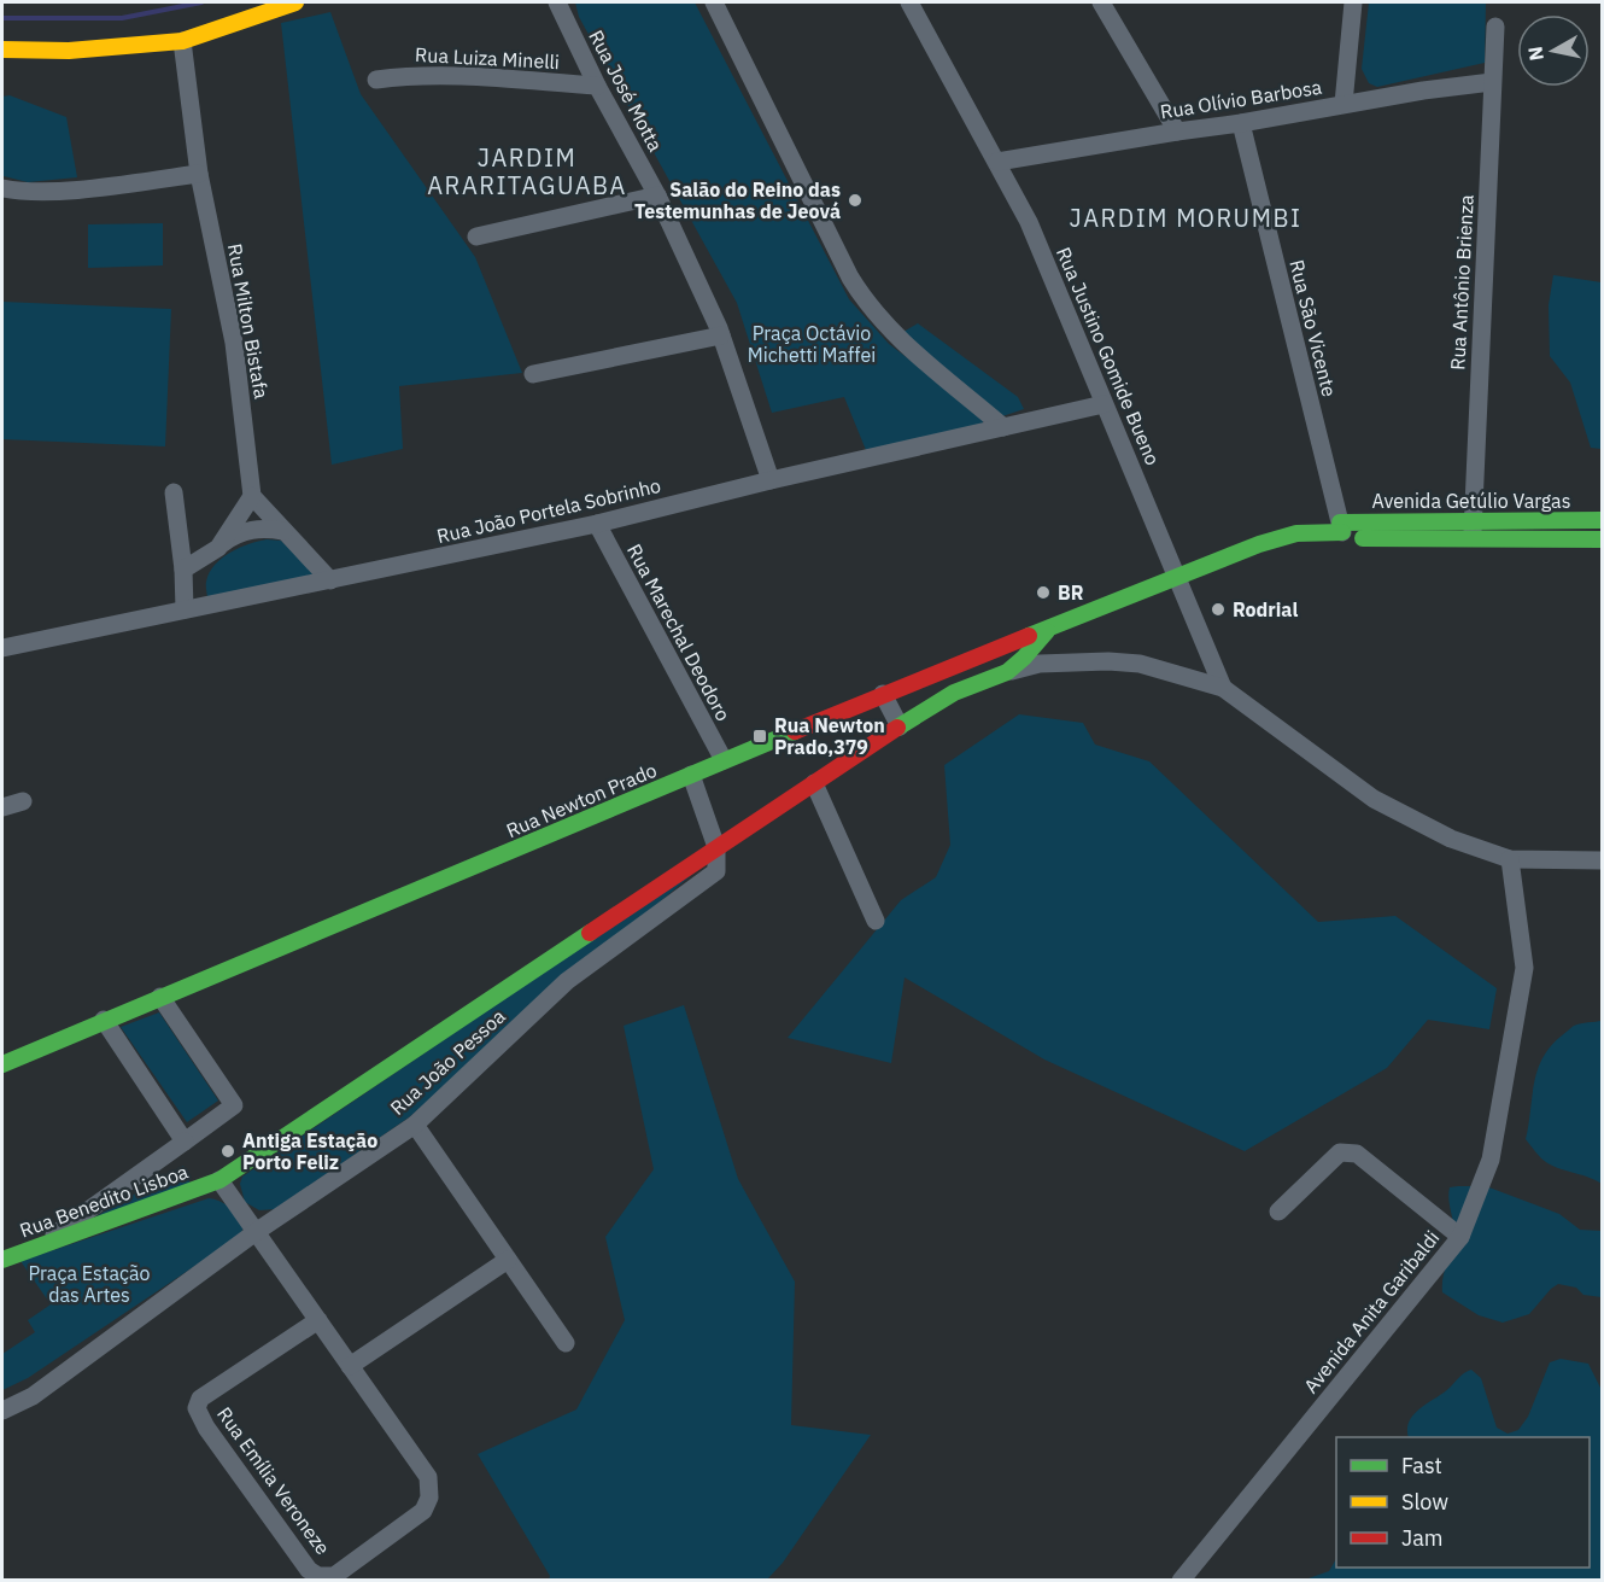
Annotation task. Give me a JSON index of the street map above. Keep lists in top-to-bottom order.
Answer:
{
  "streets": {
    "street": [
      "Rua Luiza Minelli",
      "Rua José Motta",
      "Rua Olívio Barbosa",
      "Rua Antônio Brienza",
      "Rua Milton Bistafa",
      "Rua São Vicente",
      "Rua Justino Gomide Bueno",
      "Avenida Getúlio Vargas",
      "Rua João Portela Sobrinho",
      "Rua Marechal Deodoro",
      "Rua Newton Prado",
      "Rua João Pessoa",
      "Rua Benedito Lisboa",
      "Avenida Anita Garibaldi",
      "Rua Emília Veroneze"
    ]
  },
  "crossings": [
    ["Rua Luiza Minelli", "Rua José Motta"],
    ["Rua José Motta", "Rua João Portela Sobrinho"],
    ["Rua Olívio Barbosa", "Rua Antônio Brienza"],
    ["Rua Olívio Barbosa", "Rua São Vicente"],
    ["Rua Olívio Barbosa", "Rua Justino Gomide Bueno"],
    ["Rua Antônio Brienza", "Avenida Getúlio Vargas"],
    ["Rua São Vicente", "Avenida Getúlio Vargas"],
    ["Rua Justino Gomide Bueno", "Avenida Getúlio Vargas"],
    ["Rua Justino Gomide Bueno", "Rua João Portela Sobrinho"],
    ["Rua Justino Gomide Bueno", "Rua Newton Prado"],
    ["Avenida Getúlio Vargas", "Rua Newton Prado"],
    ["Rua João Portela Sobrinho", "Rua Marechal Deodoro"],
    ["Rua Marechal Deodoro", "Rua Newton Prado"],
    ["Rua João Pessoa", "Rua Benedito Lisboa"]
  ],
  "districts": ["JARDIM ARARITAGUABA", "JARDIM MORUMBI"],
  "parks": ["Praça Octávio Michetti Maffei", "Praça Estação das Artes"],
  "places": {
    "other": [
      "Salão do Reino das Testemunhas de Jeová",
      "BR",
      "Rodrial",
      "Antiga Estação Porto Feliz"
    ],
    "transit": ["Rua Newton Prado,379"]
  },
  "legend": ["Fast", "Slow", "Jam"],
  "north": "left"
}
